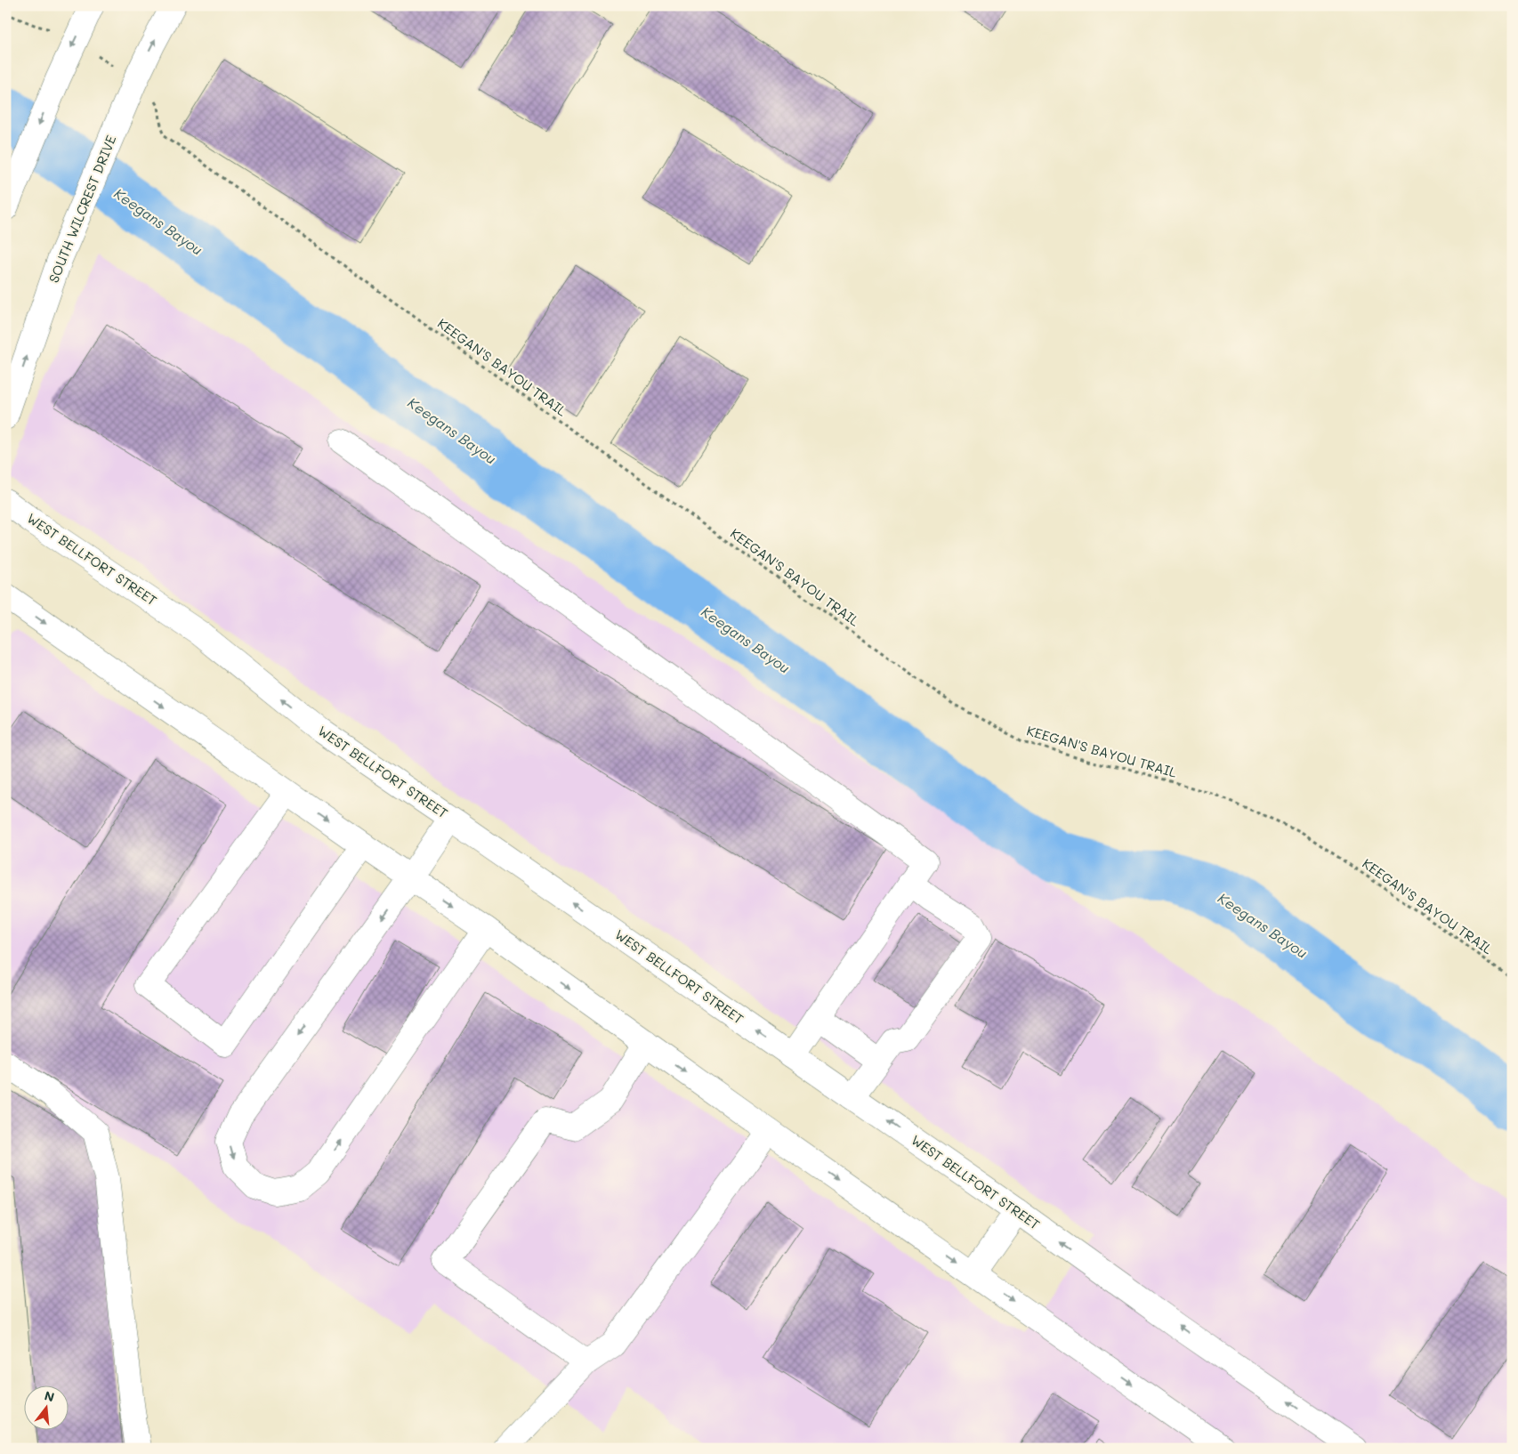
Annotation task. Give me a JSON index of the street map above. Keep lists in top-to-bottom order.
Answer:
{
  "streets": {
    "main road": ["SOUTH WILCREST DRIVE", "WEST BELLFORT STREET"],
    "path": ["KEEGAN'S BAYOU TRAIL"]
  },
  "crossings": [
    ["SOUTH WILCREST DRIVE", "KEEGAN'S BAYOU TRAIL"]
  ],
  "water": ["Keegans Bayou"],
  "north": "top"
}
